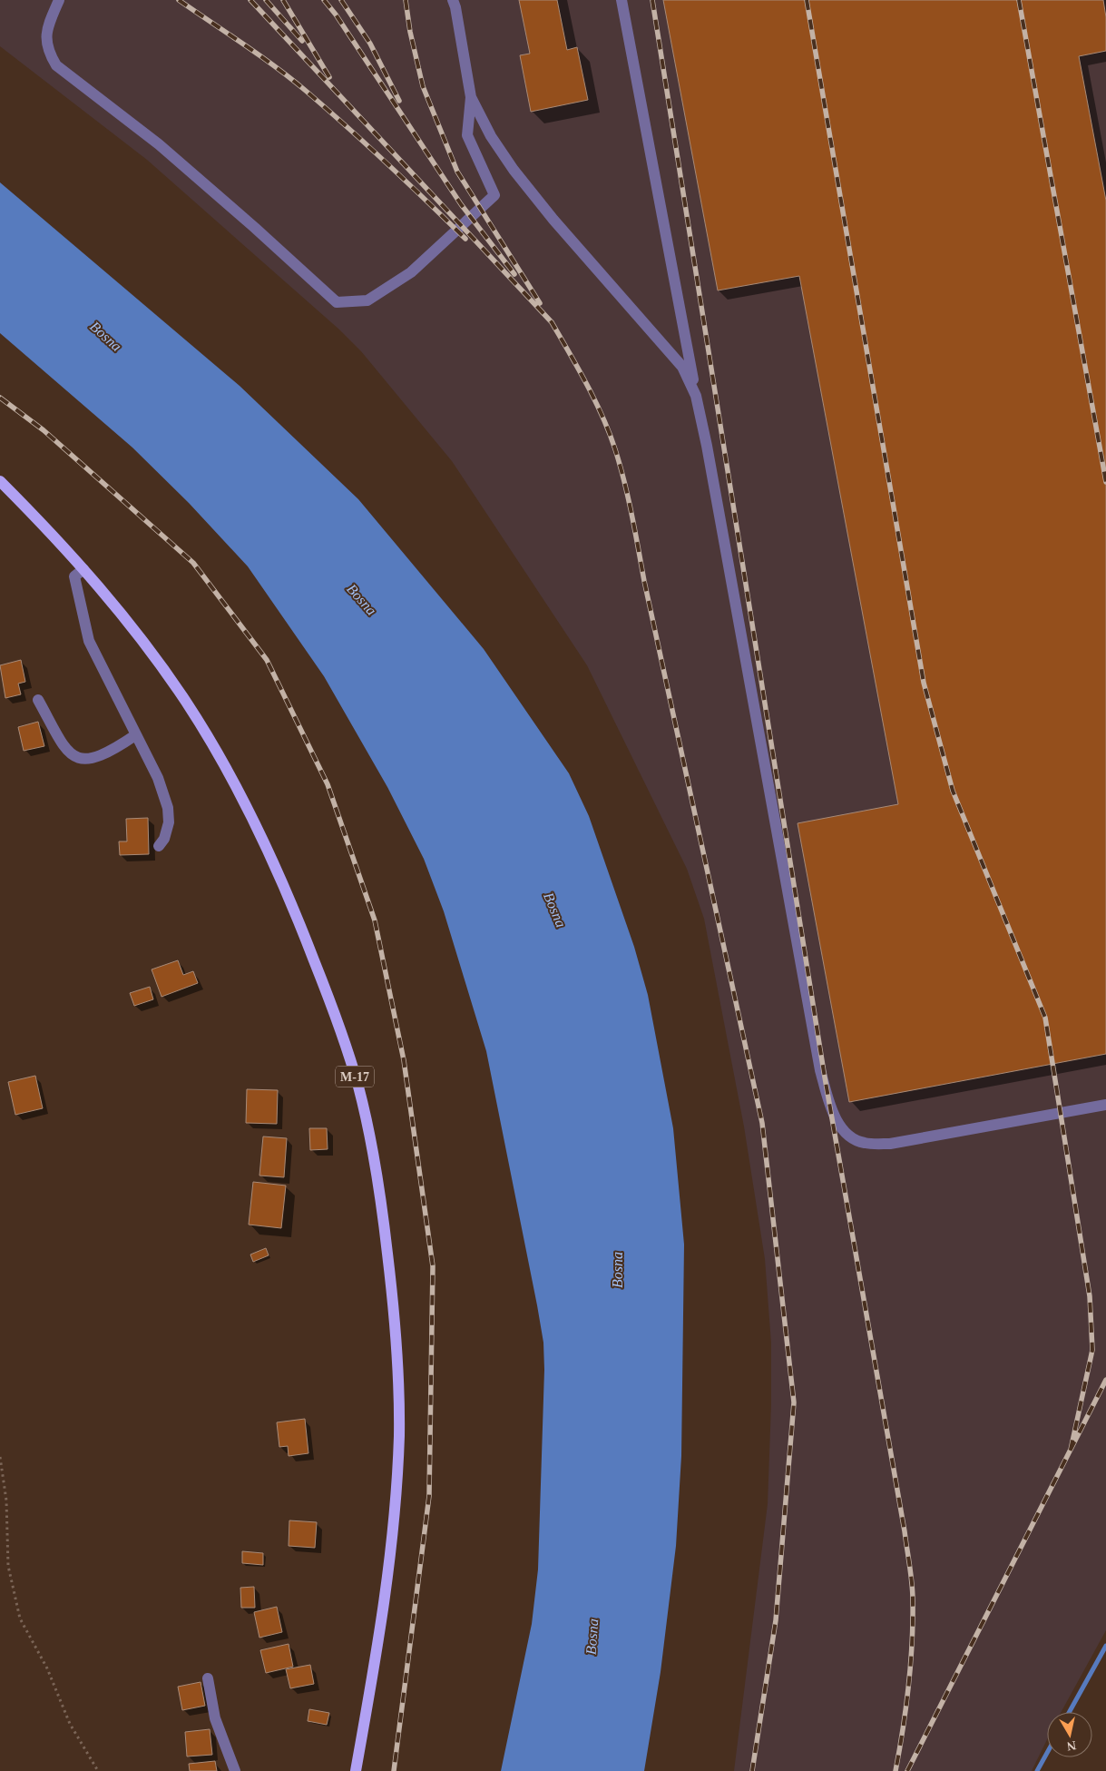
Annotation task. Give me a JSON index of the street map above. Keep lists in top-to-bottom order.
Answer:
{
  "streets": {
    "main road": ["M-17"]
  },
  "water": ["Bosna"],
  "north": "bottom"
}
